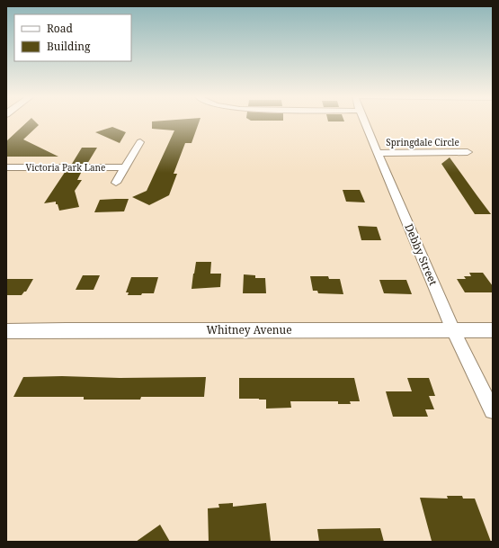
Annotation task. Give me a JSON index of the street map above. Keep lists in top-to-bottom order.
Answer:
{
  "streets": {
    "main road": ["Whitney Avenue"],
    "street": ["Springdale Circle", "Victoria Park Lane", "Debby Street"]
  },
  "crossings": [
    ["Springdale Circle", "Debby Street"],
    ["Debby Street", "Whitney Avenue"]
  ],
  "legend": ["Road", "Building"]
}
